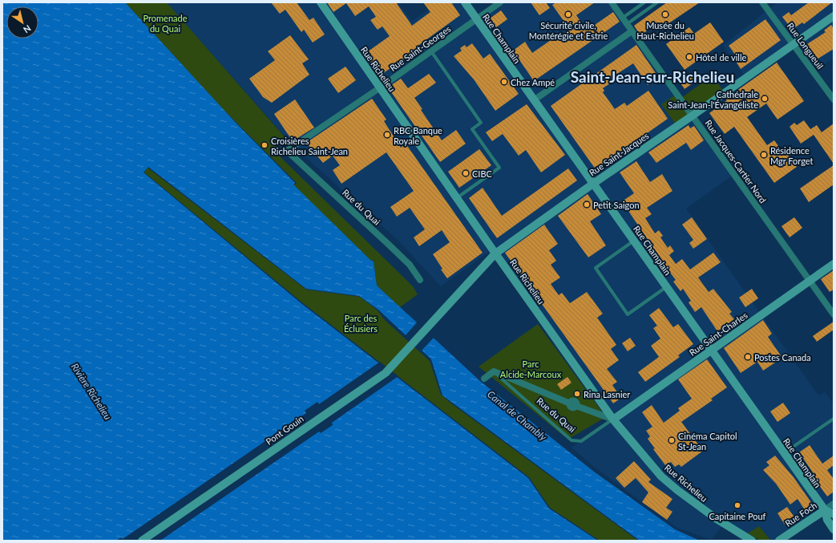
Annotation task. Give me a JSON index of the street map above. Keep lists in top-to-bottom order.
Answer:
{
  "streets": {
    "street": [
      "Rue Champlain",
      "Rue Longueuil",
      "Rue Saint-Georges",
      "Rue Richelieu",
      "Rue Saint-Jacques",
      "Rue Jacques-Cartier Nord",
      "Rue du Quai",
      "Rue Saint-Charles",
      "Pont Gouin",
      "Rue Foch"
    ]
  },
  "crossings": [
    ["Rue Champlain", "Rue Saint-Georges"],
    ["Rue Champlain", "Rue Saint-Jacques"],
    ["Rue Champlain", "Rue Saint-Charles"],
    ["Rue Champlain", "Rue Foch"],
    ["Rue Longueuil", "Rue Saint-Jacques"],
    ["Rue Saint-Georges", "Rue Richelieu"],
    ["Rue Saint-Georges", "Rue du Quai"],
    ["Rue Richelieu", "Rue Saint-Jacques"],
    ["Rue Richelieu", "Rue du Quai"],
    ["Rue Richelieu", "Rue Saint-Charles"],
    ["Rue Saint-Jacques", "Rue Jacques-Cartier Nord"],
    ["Rue Saint-Jacques", "Pont Gouin"],
    ["Rue Jacques-Cartier Nord", "Rue Saint-Charles"],
    ["Rue du Quai", "Rue Saint-Charles"]
  ],
  "districts": ["Saint-Jean-sur-Richelieu"],
  "water": ["Rivière Richelieu", "Canal de Chambly"],
  "parks": ["Promenade du Quai", "Parc des Éclusiers", "Parc Alcide-Marcoux"],
  "places": [
    "Sécurité civile, Montérégie et Estrie",
    "Musée du Haut-Richelieu",
    "Hôtel de ville",
    "Chez Ampé",
    "Cathédrale Saint-Jean-l'Évangéliste",
    "RBC Banque Royale",
    "Croisières Richelieu Saint-Jean",
    "Résidence Mgr Forget",
    "CIBC",
    "Petit Saigon",
    "Postes Canada",
    "Rina Lasnier",
    "Cinéma Capitol St-Jean",
    "Capitaine Pouf"
  ],
  "north": "bottom right"
}
